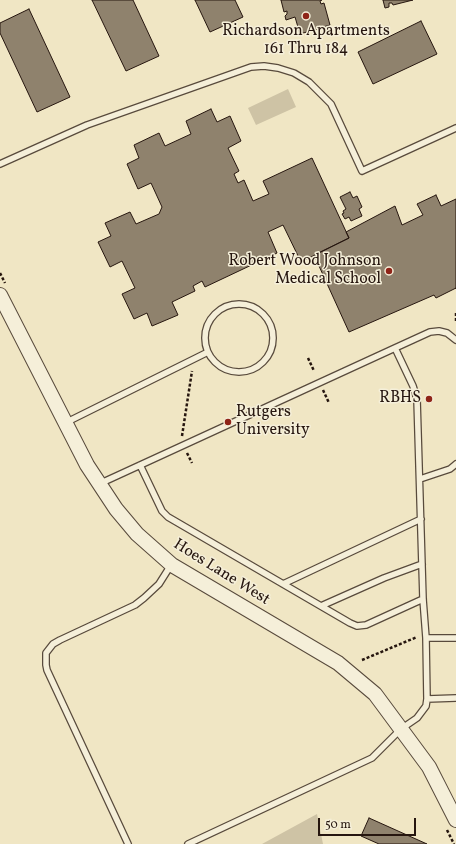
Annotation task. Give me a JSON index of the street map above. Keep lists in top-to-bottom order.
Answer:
{
  "streets": {
    "street": ["Hoes Lane West"]
  },
  "places": [
    "Richardson Apartments 161 Thru 184",
    "Robert Wood Johnson Medical School",
    "RBHS",
    "Rutgers University"
  ],
  "scale_bar": "50 m"
}
